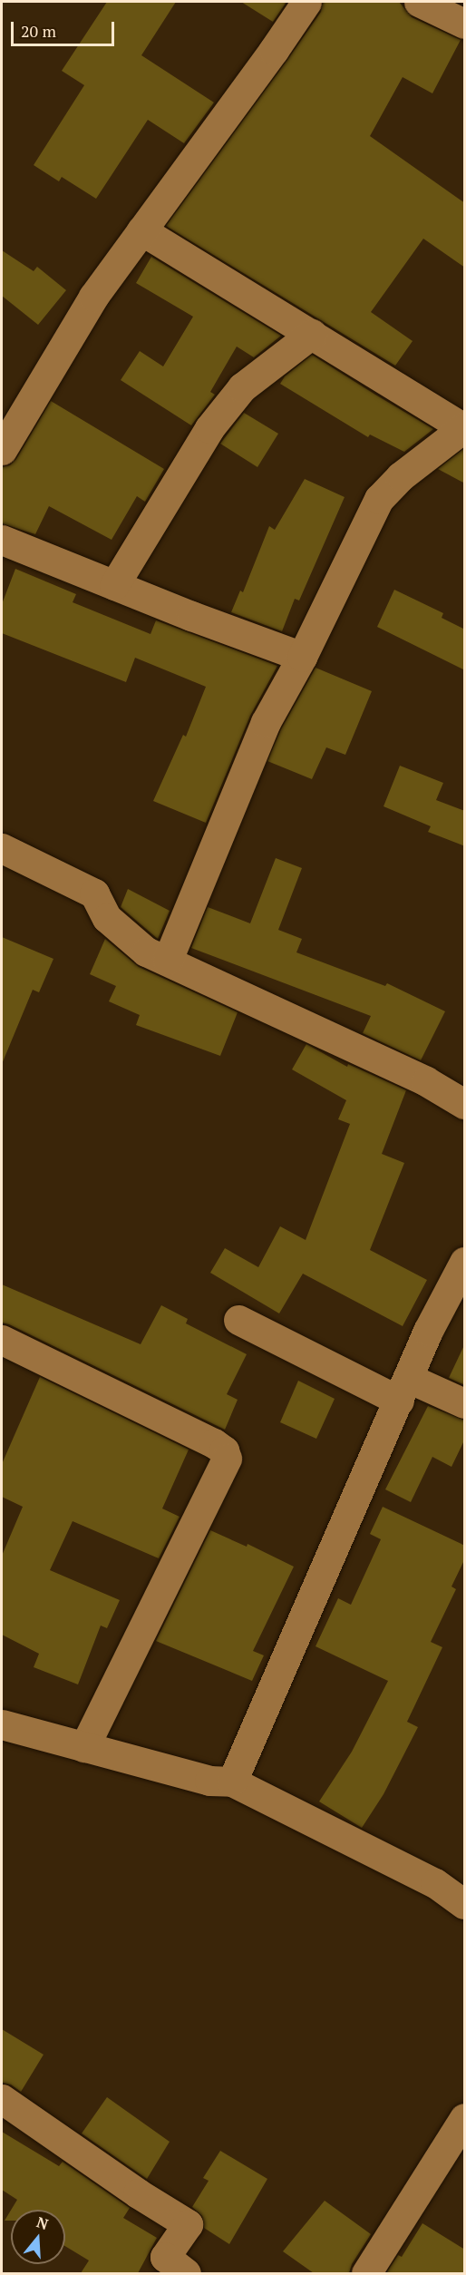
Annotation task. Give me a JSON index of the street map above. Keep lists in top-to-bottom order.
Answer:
{
  "scale_bar": "20 m",
  "north": "top"
}
